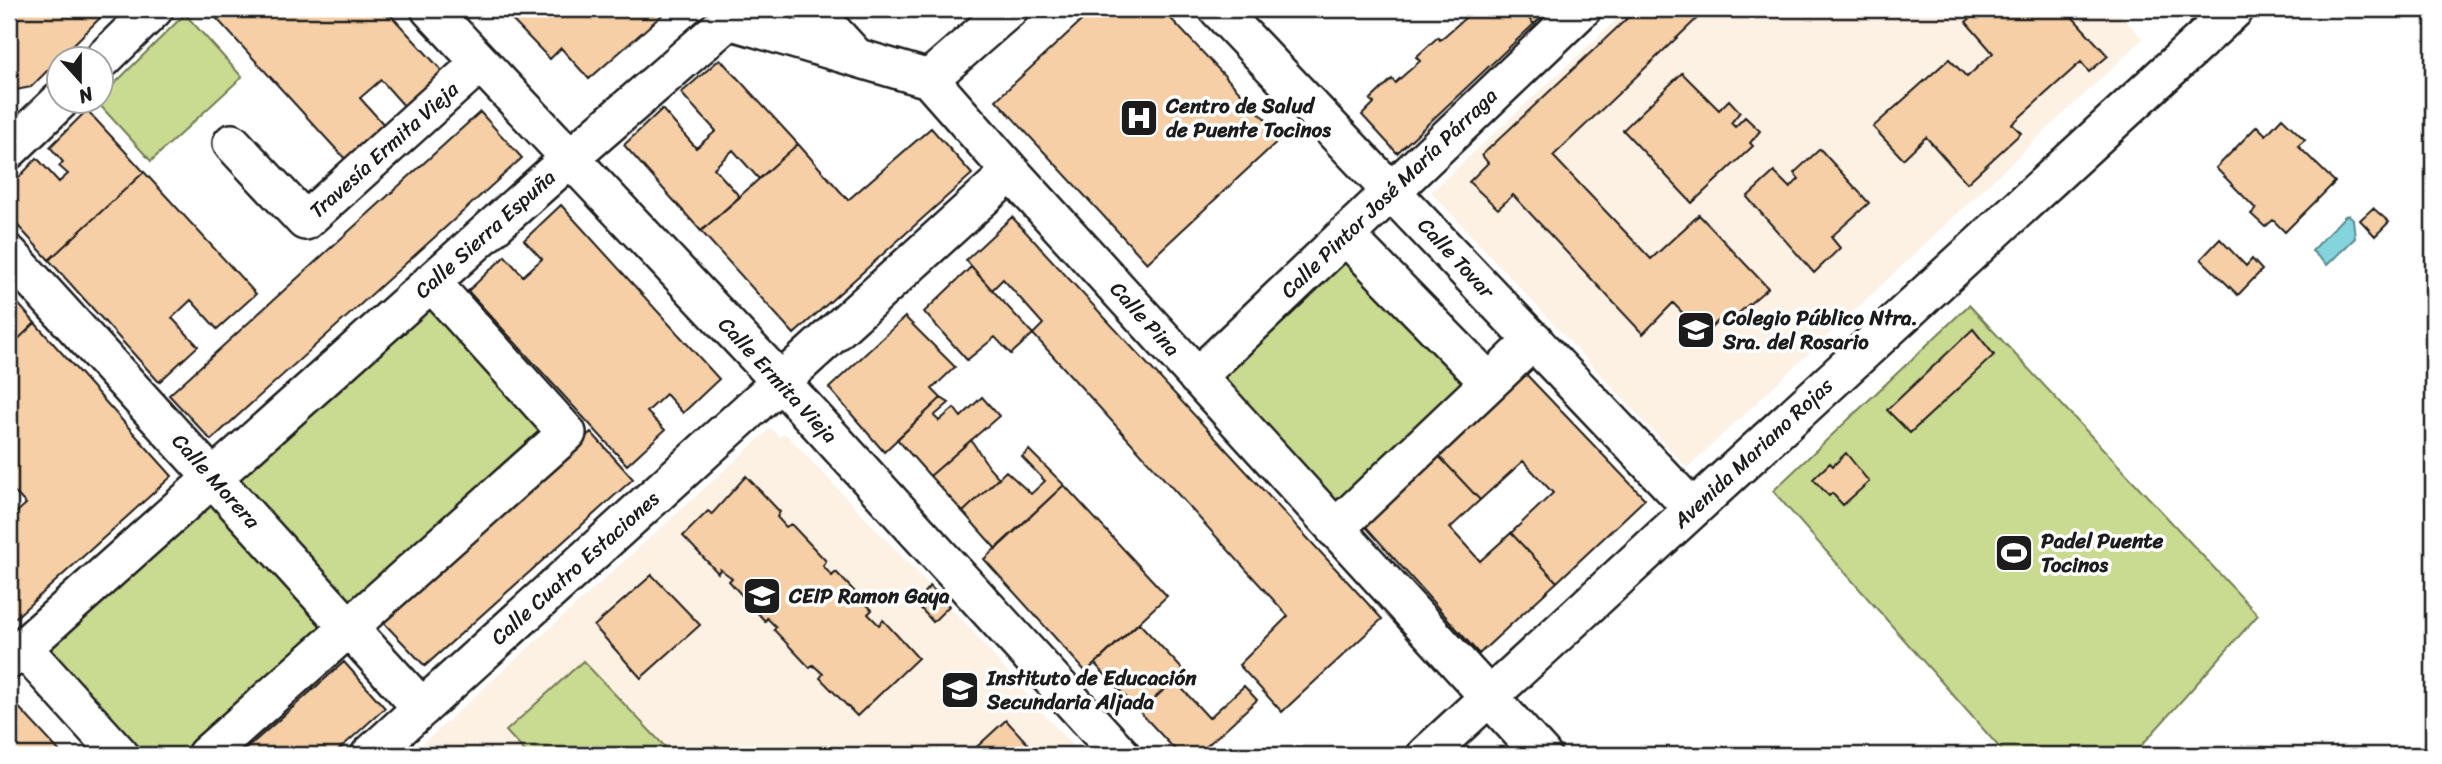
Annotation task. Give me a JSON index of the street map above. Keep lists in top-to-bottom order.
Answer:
{
  "streets": {
    "street": [
      "Travesía Ermita Vieja",
      "Calle Pintor José María Párraga",
      "Calle Sierra Espuña",
      "Calle Tovar",
      "Calle Pina",
      "Calle Ermita Vieja",
      "Avenida Mariano Rojas",
      "Calle Morera",
      "Calle Cuatro Estaciones"
    ]
  },
  "crossings": [
    ["Travesía Ermita Vieja", "Calle Ermita Vieja"],
    ["Calle Pintor José María Párraga", "Calle Tovar"],
    ["Calle Pintor José María Párraga", "Calle Pina"],
    ["Calle Sierra Espuña", "Calle Pina"],
    ["Calle Sierra Espuña", "Calle Ermita Vieja"],
    ["Calle Sierra Espuña", "Calle Morera"],
    ["Calle Tovar", "Avenida Mariano Rojas"],
    ["Calle Pina", "Avenida Mariano Rojas"],
    ["Calle Ermita Vieja", "Calle Cuatro Estaciones"],
    ["Calle Morera", "Calle Cuatro Estaciones"]
  ],
  "places": {
    "hospital": ["Centro de Salud de Puente Tocinos"],
    "school or university": ["Colegio Público Ntra. Sra. del Rosario", "CEIP Ramon Gaya", "Instituto de Educación Secundaria Aljada"],
    "sports": ["Padel Puente Tocinos"]
  },
  "north": "bottom"
}
